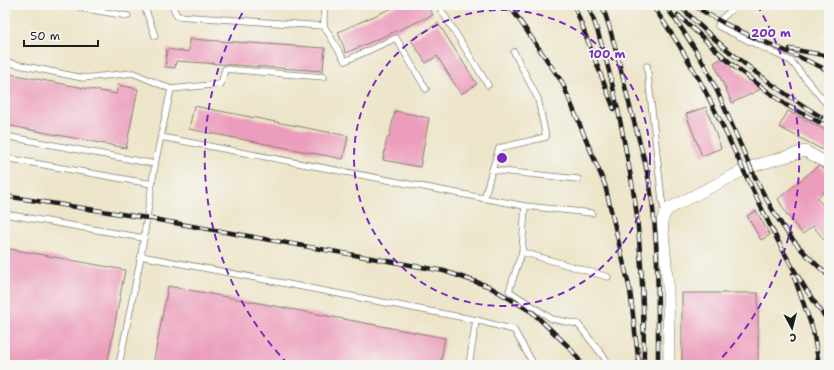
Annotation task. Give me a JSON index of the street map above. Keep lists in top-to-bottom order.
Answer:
{
  "scale_bar": "50 m",
  "north": "bottom",
  "rings": ["200 m", "100 m"]
}
